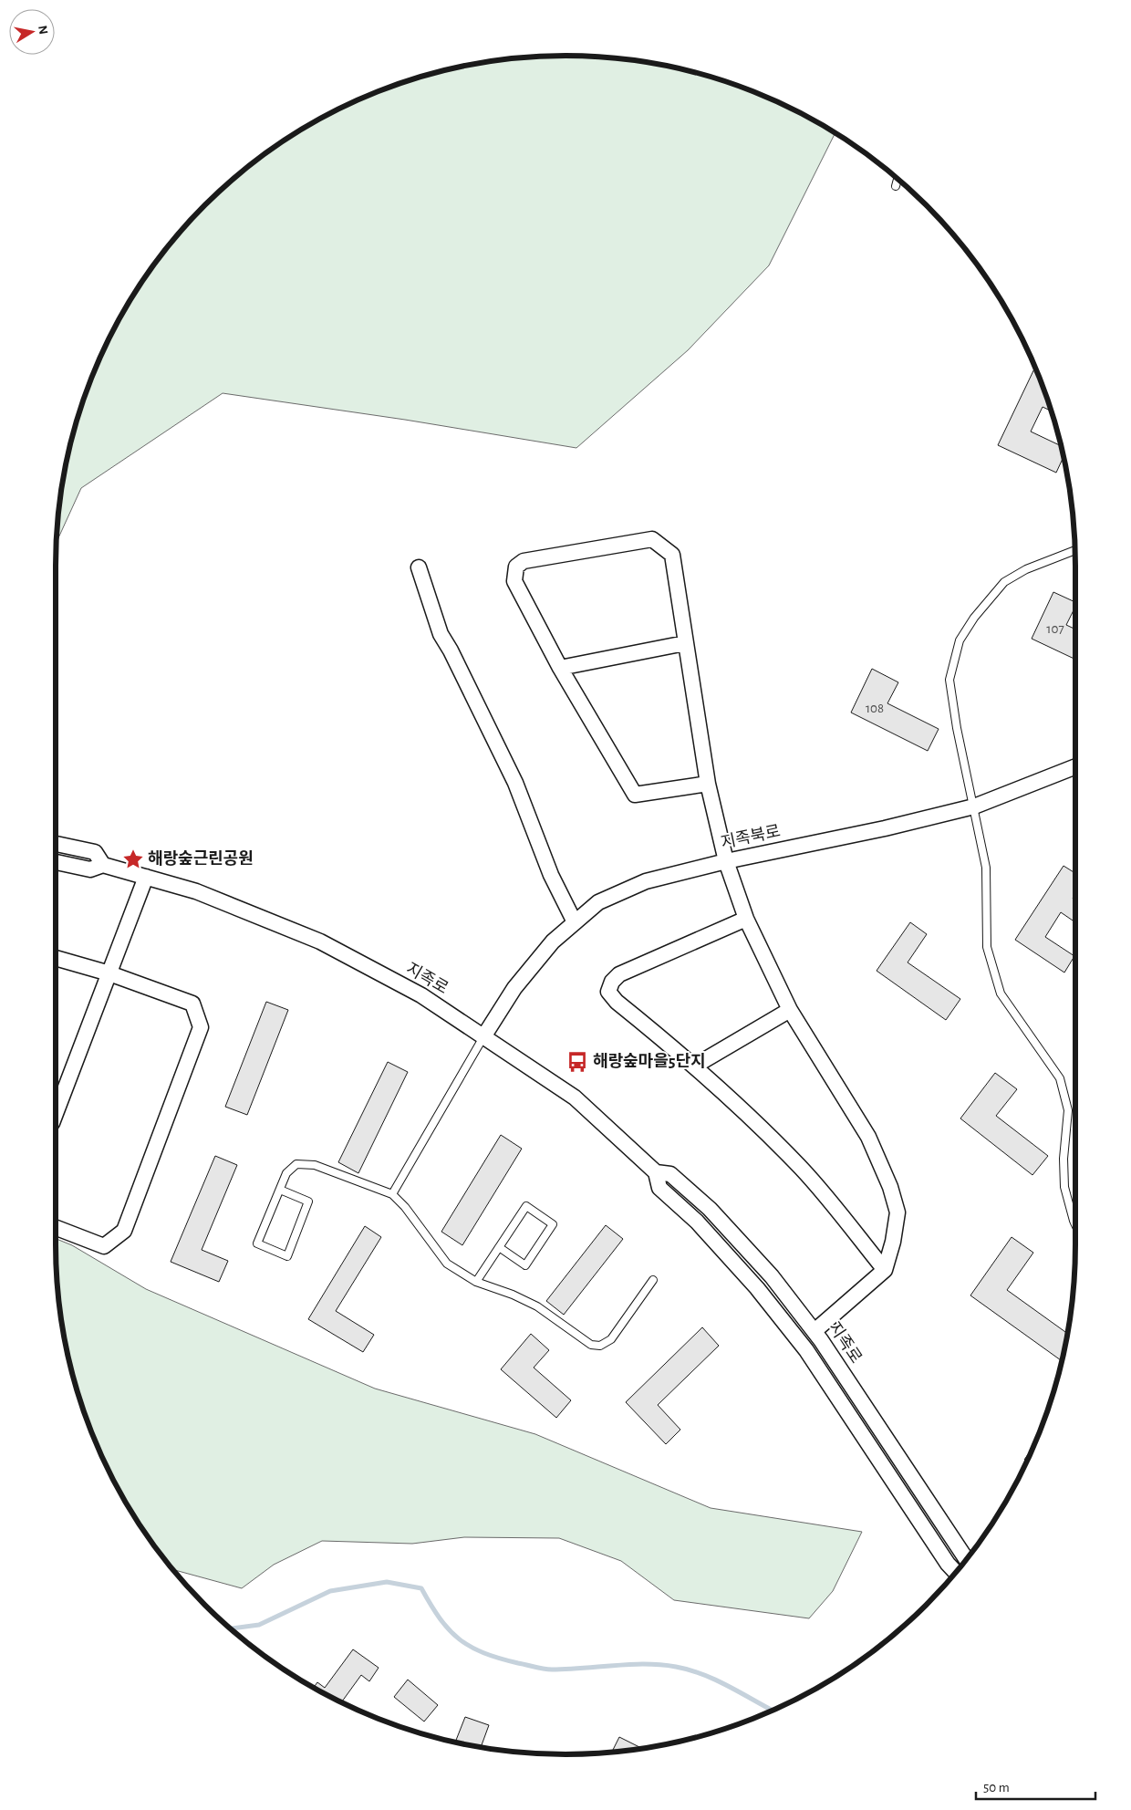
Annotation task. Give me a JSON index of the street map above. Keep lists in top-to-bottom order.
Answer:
{
  "streets": {
    "street": ["지족북로", "지족로"]
  },
  "crossings": [
    ["지족북로", "지족로"]
  ],
  "places": {
    "place": ["해랑숲근린공원"],
    "bus stop": ["해랑숲마을5단지"]
  },
  "house_numbers": ["107", "108"],
  "scale_bar": "50 m",
  "north": "right"
}
